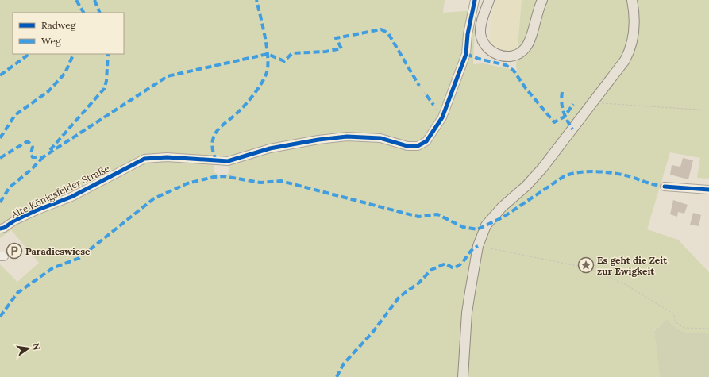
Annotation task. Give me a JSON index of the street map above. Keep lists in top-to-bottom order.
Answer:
{
  "streets": {
    "street": ["Alte Königsfelder Straße"]
  },
  "places": {
    "parking": ["Paradieswiese"],
    "place": ["Es geht die Zeit zur Ewigkeit"]
  },
  "legend": ["Radweg", "Weg"],
  "north": "right"
}
